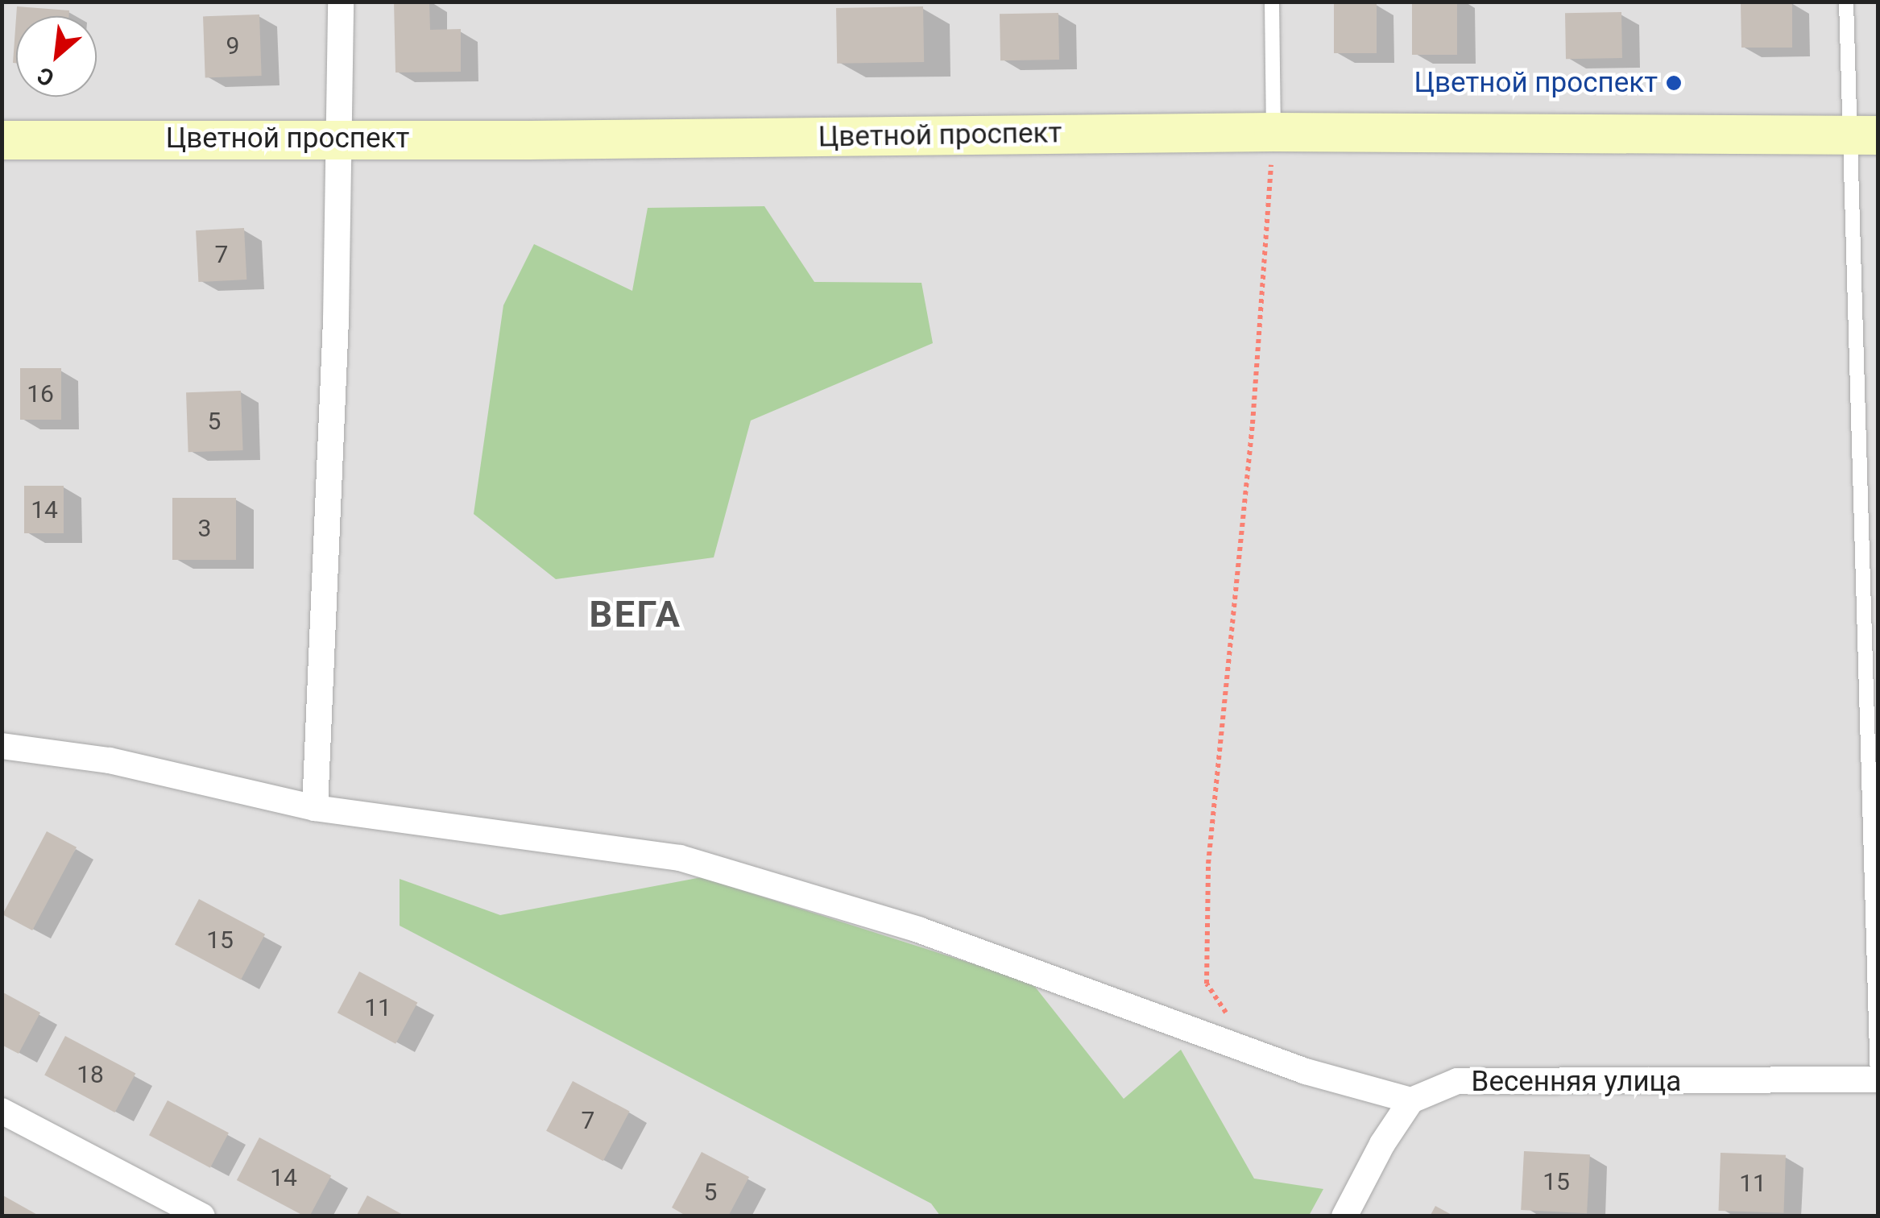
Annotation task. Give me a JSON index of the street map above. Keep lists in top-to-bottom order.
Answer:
{
  "streets": {
    "street": ["Цветной проспект", "Весенняя улица"]
  },
  "districts": ["ВЕГА"],
  "places": ["Цветной проспект"],
  "house_numbers": [
    "9",
    "7",
    "16",
    "5",
    "14",
    "3",
    "15",
    "11",
    "18",
    "7",
    "14",
    "15",
    "11",
    "5"
  ],
  "north": "bottom left"
}
